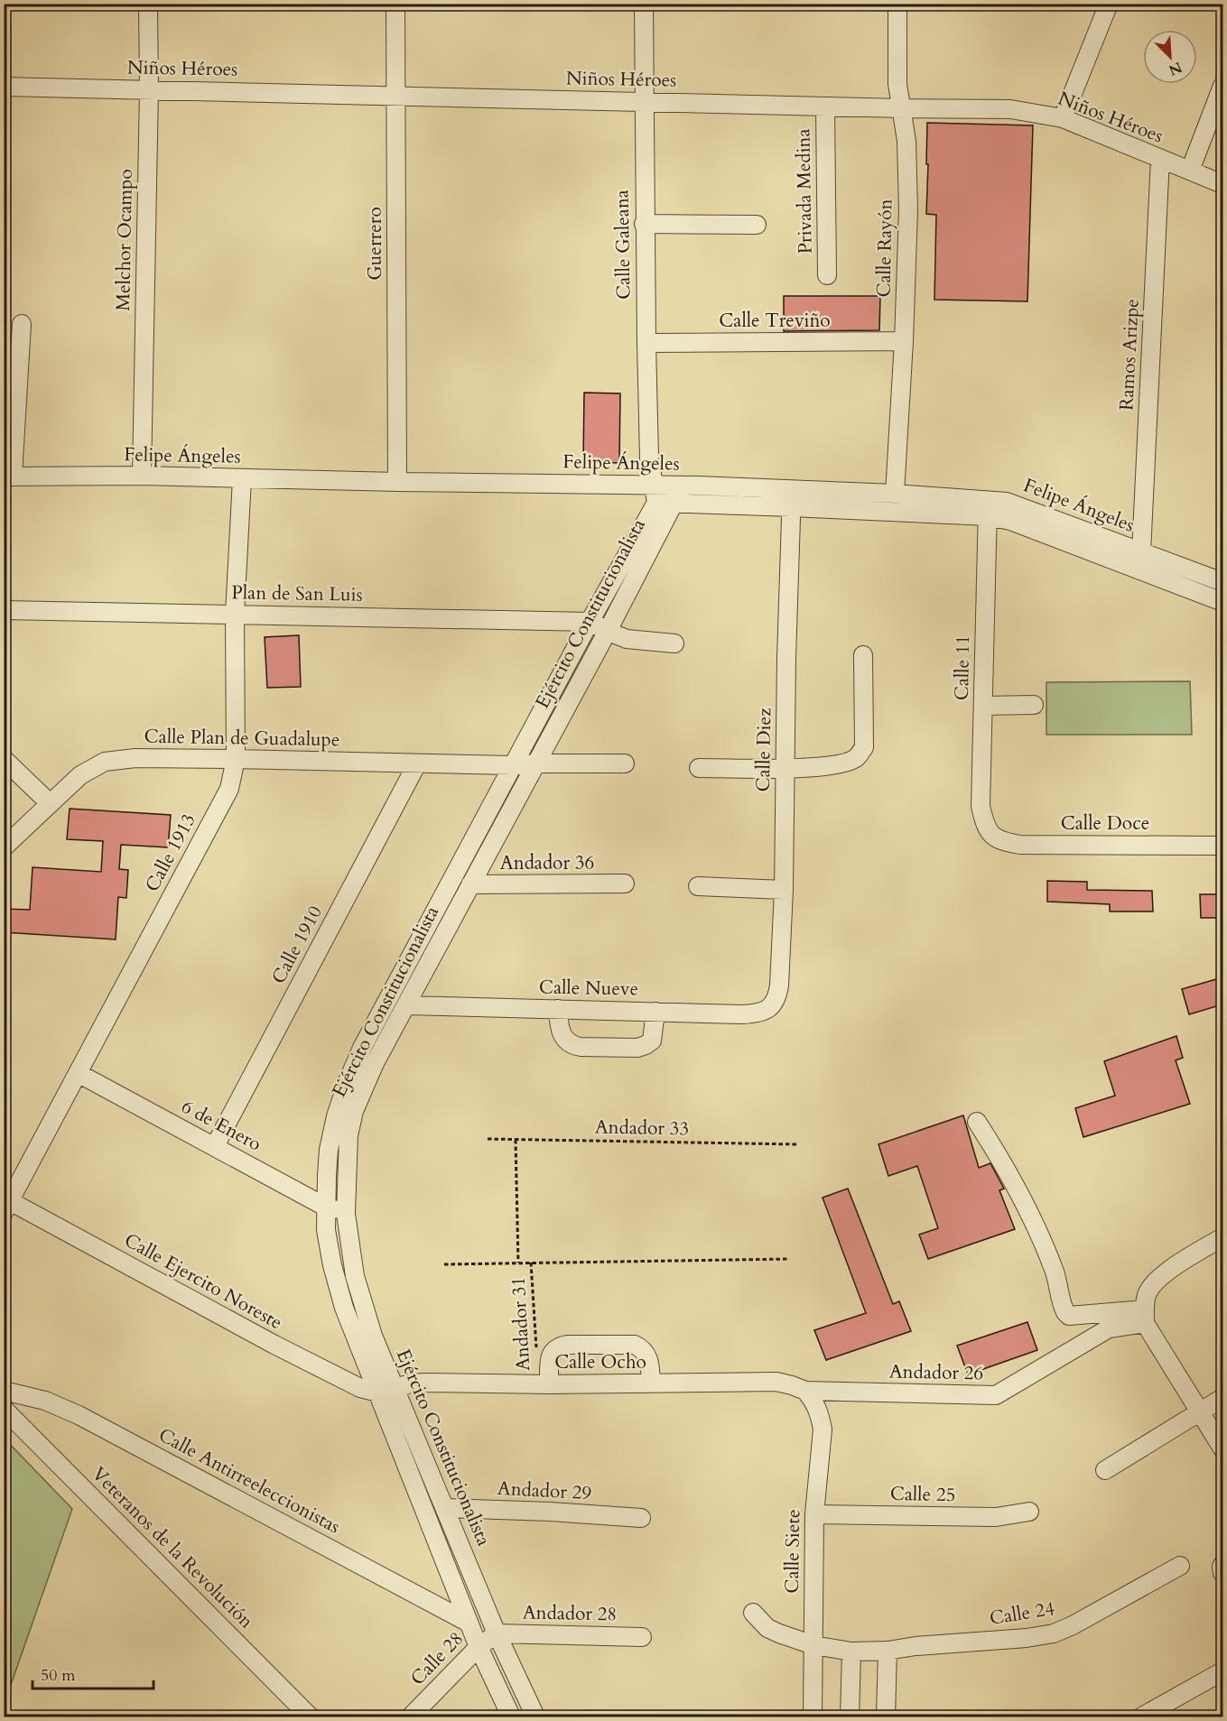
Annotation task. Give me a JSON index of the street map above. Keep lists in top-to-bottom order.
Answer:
{
  "streets": {
    "street": [
      "Niños Héroes",
      "Privada Medina",
      "Melchor Ocampo",
      "Guerrero",
      "Calle Galeana",
      "Calle Rayón",
      "Calle Treviño",
      "Ramos Arizpe",
      "Felipe Ángeles",
      "Plan de San Luis",
      "Ejército Constitucionalista",
      "Calle 11",
      "Calle Plan de Guadalupe",
      "Calle Diez",
      "Calle Doce",
      "Calle 1913",
      "Andador 36",
      "Calle 1910",
      "Calle Nueve",
      "6 de Enero",
      "Calle Ejercito Noreste",
      "Calle Ocho",
      "Andador 26",
      "Calle Antirreeleccionistas",
      "Andador 29",
      "Calle 25",
      "Veteranos de la Revolución",
      "Calle Siete",
      "Andador 28",
      "Calle 24",
      "Calle 28"
    ],
    "path": ["Andador 33", "Andador 31"]
  },
  "crossings": [
    ["Niños Héroes", "Privada Medina"],
    ["Niños Héroes", "Melchor Ocampo"],
    ["Niños Héroes", "Guerrero"],
    ["Niños Héroes", "Calle Galeana"],
    ["Niños Héroes", "Calle Rayón"],
    ["Niños Héroes", "Ramos Arizpe"],
    ["Melchor Ocampo", "Felipe Ángeles"],
    ["Guerrero", "Felipe Ángeles"],
    ["Calle Galeana", "Calle Treviño"],
    ["Calle Galeana", "Felipe Ángeles"],
    ["Calle Rayón", "Calle Treviño"],
    ["Calle Rayón", "Felipe Ángeles"],
    ["Ramos Arizpe", "Felipe Ángeles"],
    ["Felipe Ángeles", "Ejército Constitucionalista"],
    ["Felipe Ángeles", "Calle 11"],
    ["Felipe Ángeles", "Calle Diez"],
    ["Felipe Ángeles", "Calle 1913"],
    ["Plan de San Luis", "Ejército Constitucionalista"],
    ["Plan de San Luis", "Calle 1913"],
    ["Ejército Constitucionalista", "Calle Plan de Guadalupe"],
    ["Ejército Constitucionalista", "Andador 36"],
    ["Ejército Constitucionalista", "Calle Nueve"],
    ["Ejército Constitucionalista", "6 de Enero"],
    ["Ejército Constitucionalista", "Calle Ejercito Noreste"],
    ["Ejército Constitucionalista", "Calle Ocho"],
    ["Ejército Constitucionalista", "Calle Antirreeleccionistas"],
    ["Ejército Constitucionalista", "Andador 29"],
    ["Ejército Constitucionalista", "Andador 28"],
    ["Ejército Constitucionalista", "Calle 28"],
    ["Calle 11", "Calle Doce"],
    ["Calle Plan de Guadalupe", "Calle 1913"],
    ["Calle Plan de Guadalupe", "Calle 1910"],
    ["Calle Diez", "Calle Nueve"],
    ["Calle 1913", "6 de Enero"],
    ["Calle 1913", "Calle Ejercito Noreste"],
    ["Calle 1910", "6 de Enero"],
    ["Calle Ejercito Noreste", "Calle Ocho"],
    ["Calle Ocho", "Andador 26"],
    ["Calle Ocho", "Calle Siete"],
    ["Andador 26", "Calle Siete"],
    ["Calle 25", "Calle Siete"],
    ["Calle Siete", "Calle 24"],
    ["Andador 28", "Calle 28"]
  ],
  "scale_bar": "50 m",
  "north": "bottom right"
}
